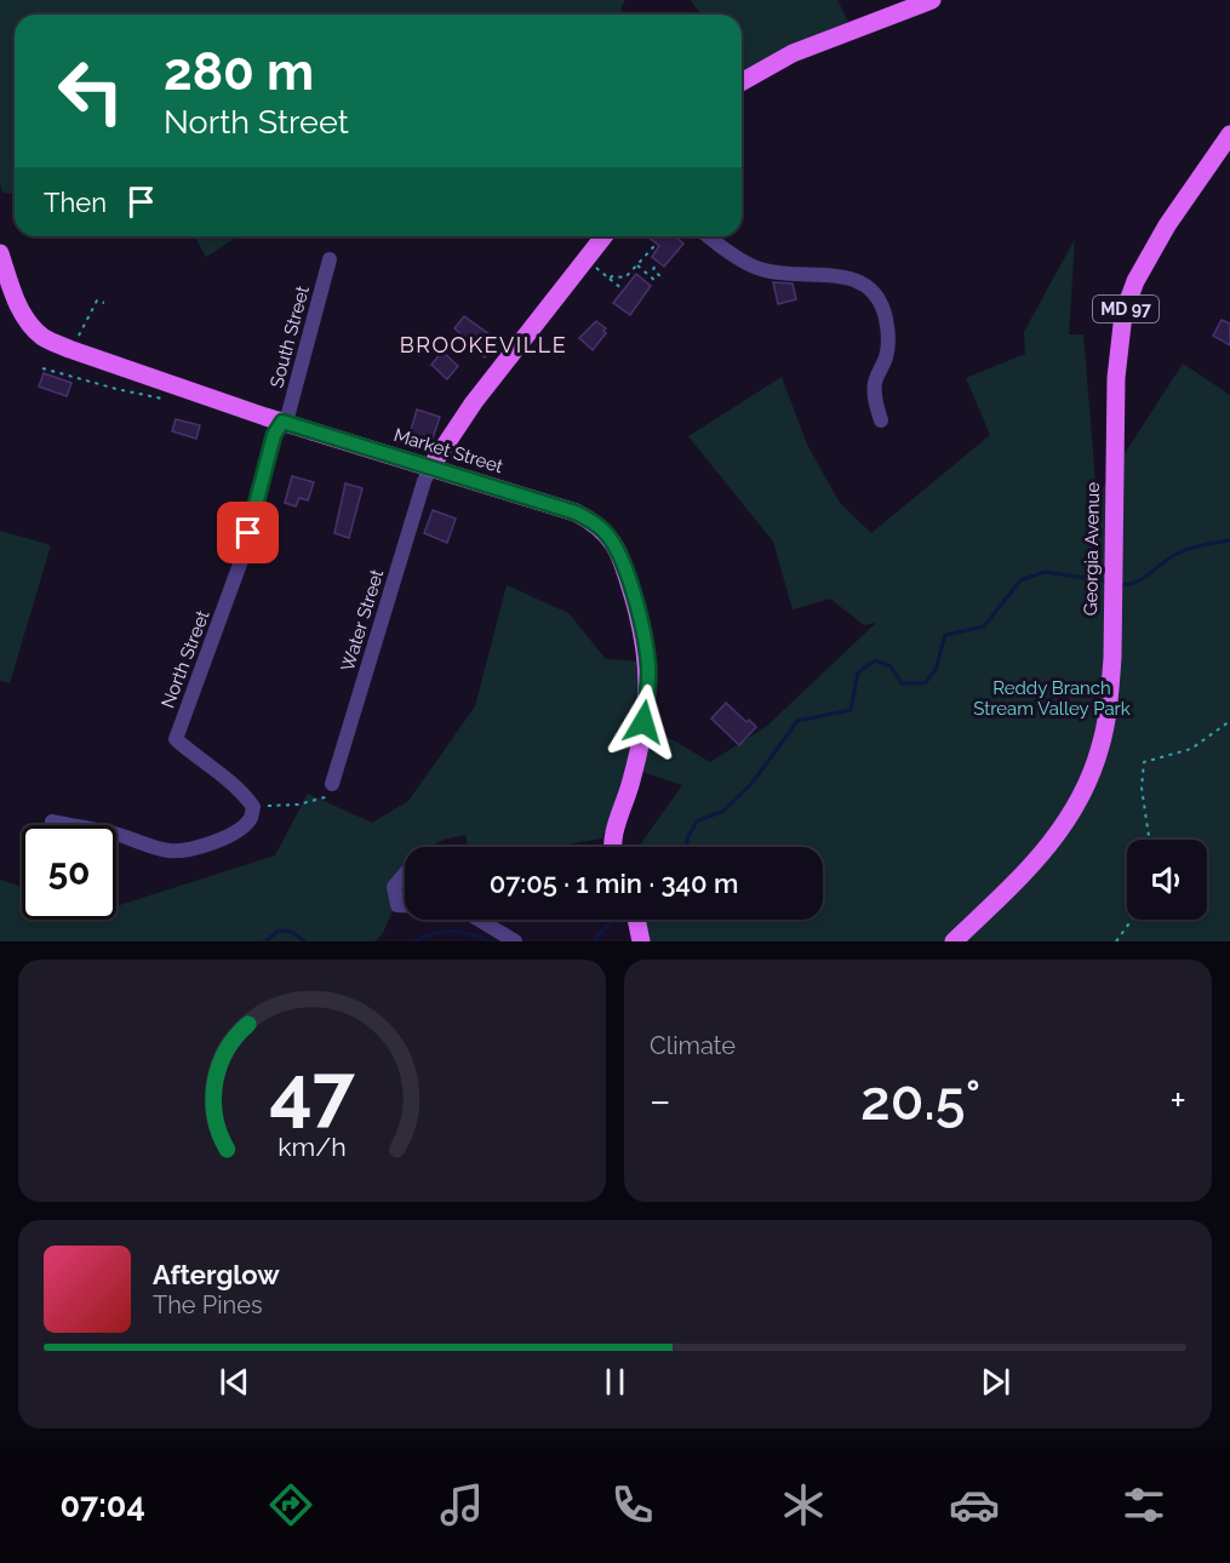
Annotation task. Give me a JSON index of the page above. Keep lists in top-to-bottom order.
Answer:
{
  "streets": {
    "main road": ["MD 97", "Market Street", "Georgia Avenue"],
    "street": ["South Street", "Water Street", "North Street"]
  },
  "crossings": [
    ["South Street", "Market Street"],
    ["South Street", "North Street"],
    ["Market Street", "Water Street"],
    ["Market Street", "North Street"]
  ],
  "districts": ["BROOKEVILLE"],
  "parks": ["Reddy Branch Stream Valley Park"],
  "page": {
    "turn": ["280 m", "North Street"],
    "then": "Then",
    "limit": "50",
    "trip": "07:05 · 1 min · 340 m",
    "tile": "Climate",
    "heat": ["−", "20.5°", "+"],
    "song": ["Afterglow", "The Pines"],
    "tabs": "07:04",
    "gauge": ["47", "km/h"]
  }
}
